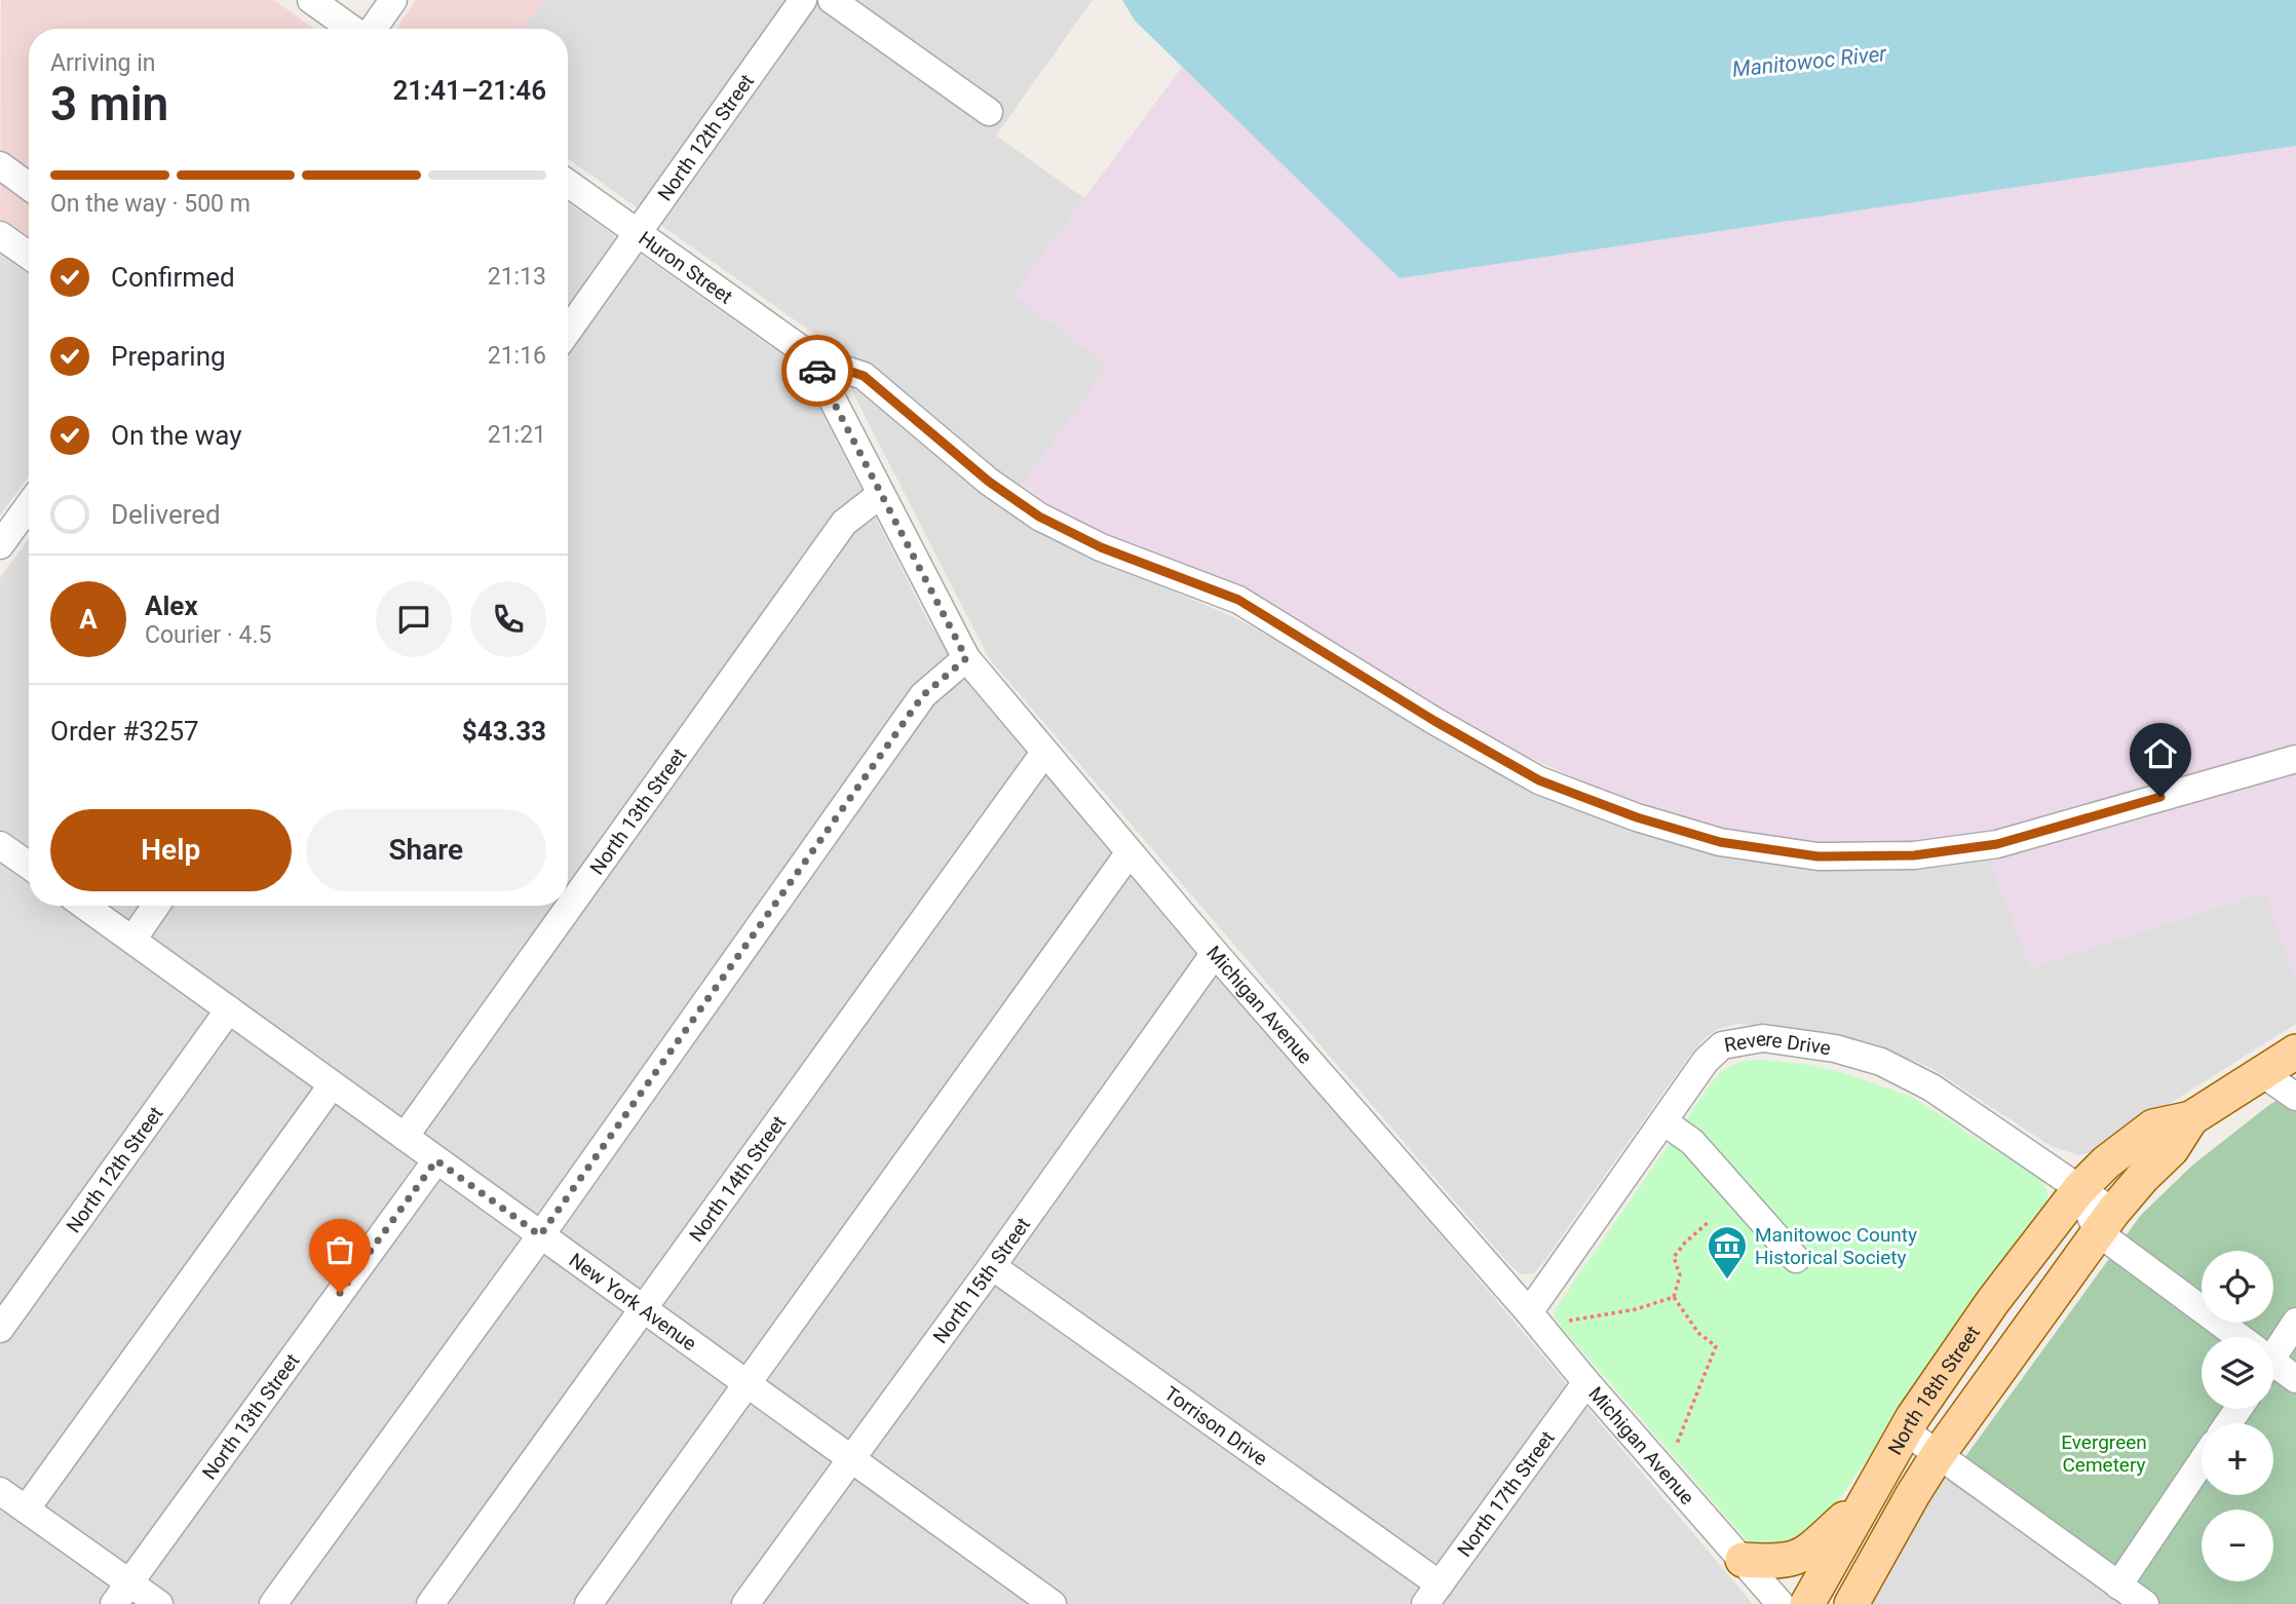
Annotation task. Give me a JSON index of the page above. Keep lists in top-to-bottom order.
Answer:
{
  "streets": {
    "main road": ["North 18th Street"],
    "street": [
      "North 12th Street",
      "Huron Street",
      "North 13th Street",
      "Michigan Avenue",
      "Revere Drive",
      "North 14th Street",
      "North 15th Street",
      "New York Avenue",
      "Torrison Drive",
      "North 17th Street"
    ]
  },
  "crossings": [
    ["North 12th Street", "Huron Street"],
    ["North 12th Street", "New York Avenue"],
    ["Huron Street", "Michigan Avenue"],
    ["North 13th Street", "Michigan Avenue"],
    ["North 13th Street", "New York Avenue"],
    ["Michigan Avenue", "Revere Drive"],
    ["Michigan Avenue", "North 14th Street"],
    ["Michigan Avenue", "North 15th Street"],
    ["Michigan Avenue", "North 17th Street"],
    ["Revere Drive", "North 18th Street"],
    ["North 14th Street", "New York Avenue"],
    ["North 15th Street", "New York Avenue"],
    ["North 15th Street", "Torrison Drive"],
    ["Torrison Drive", "North 17th Street"]
  ],
  "water": ["Manitowoc River"],
  "parks": ["Evergreen Cemetery"],
  "places": {
    "museum": ["Manitowoc County Historical Society"]
  },
  "page": {
    "heading": ["3 min", "Arriving in", "21:41–21:46"],
    "panel": [
      "Alex",
      "Courier · 4.5",
      "Order #3257",
      "$43.33"
    ],
    "bar": "On the way · 500 m",
    "list": [
      ["Confirmed", "21:13"],
      ["Preparing", "21:16"],
      ["On the way", "21:21"],
      "Delivered"
    ],
    "round": "A",
    "buttons": ["Help", "Share"],
    "map_buttons": ["+", "−"]
  }
}
